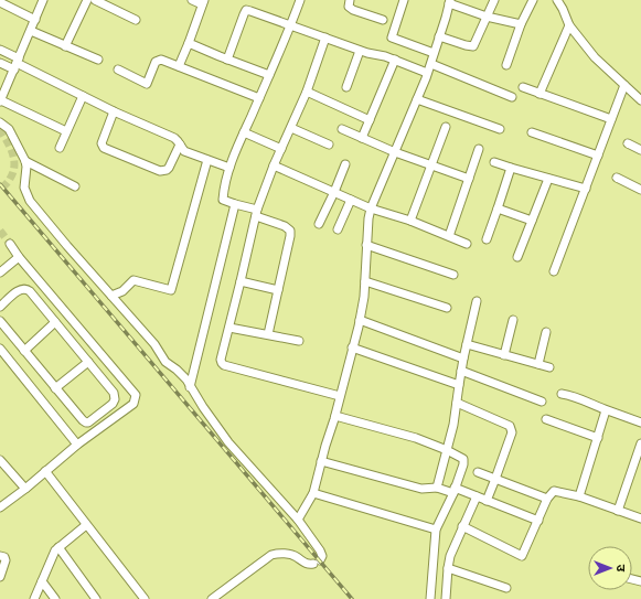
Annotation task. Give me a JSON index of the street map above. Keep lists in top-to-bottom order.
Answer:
{
  "north": "right"
}
